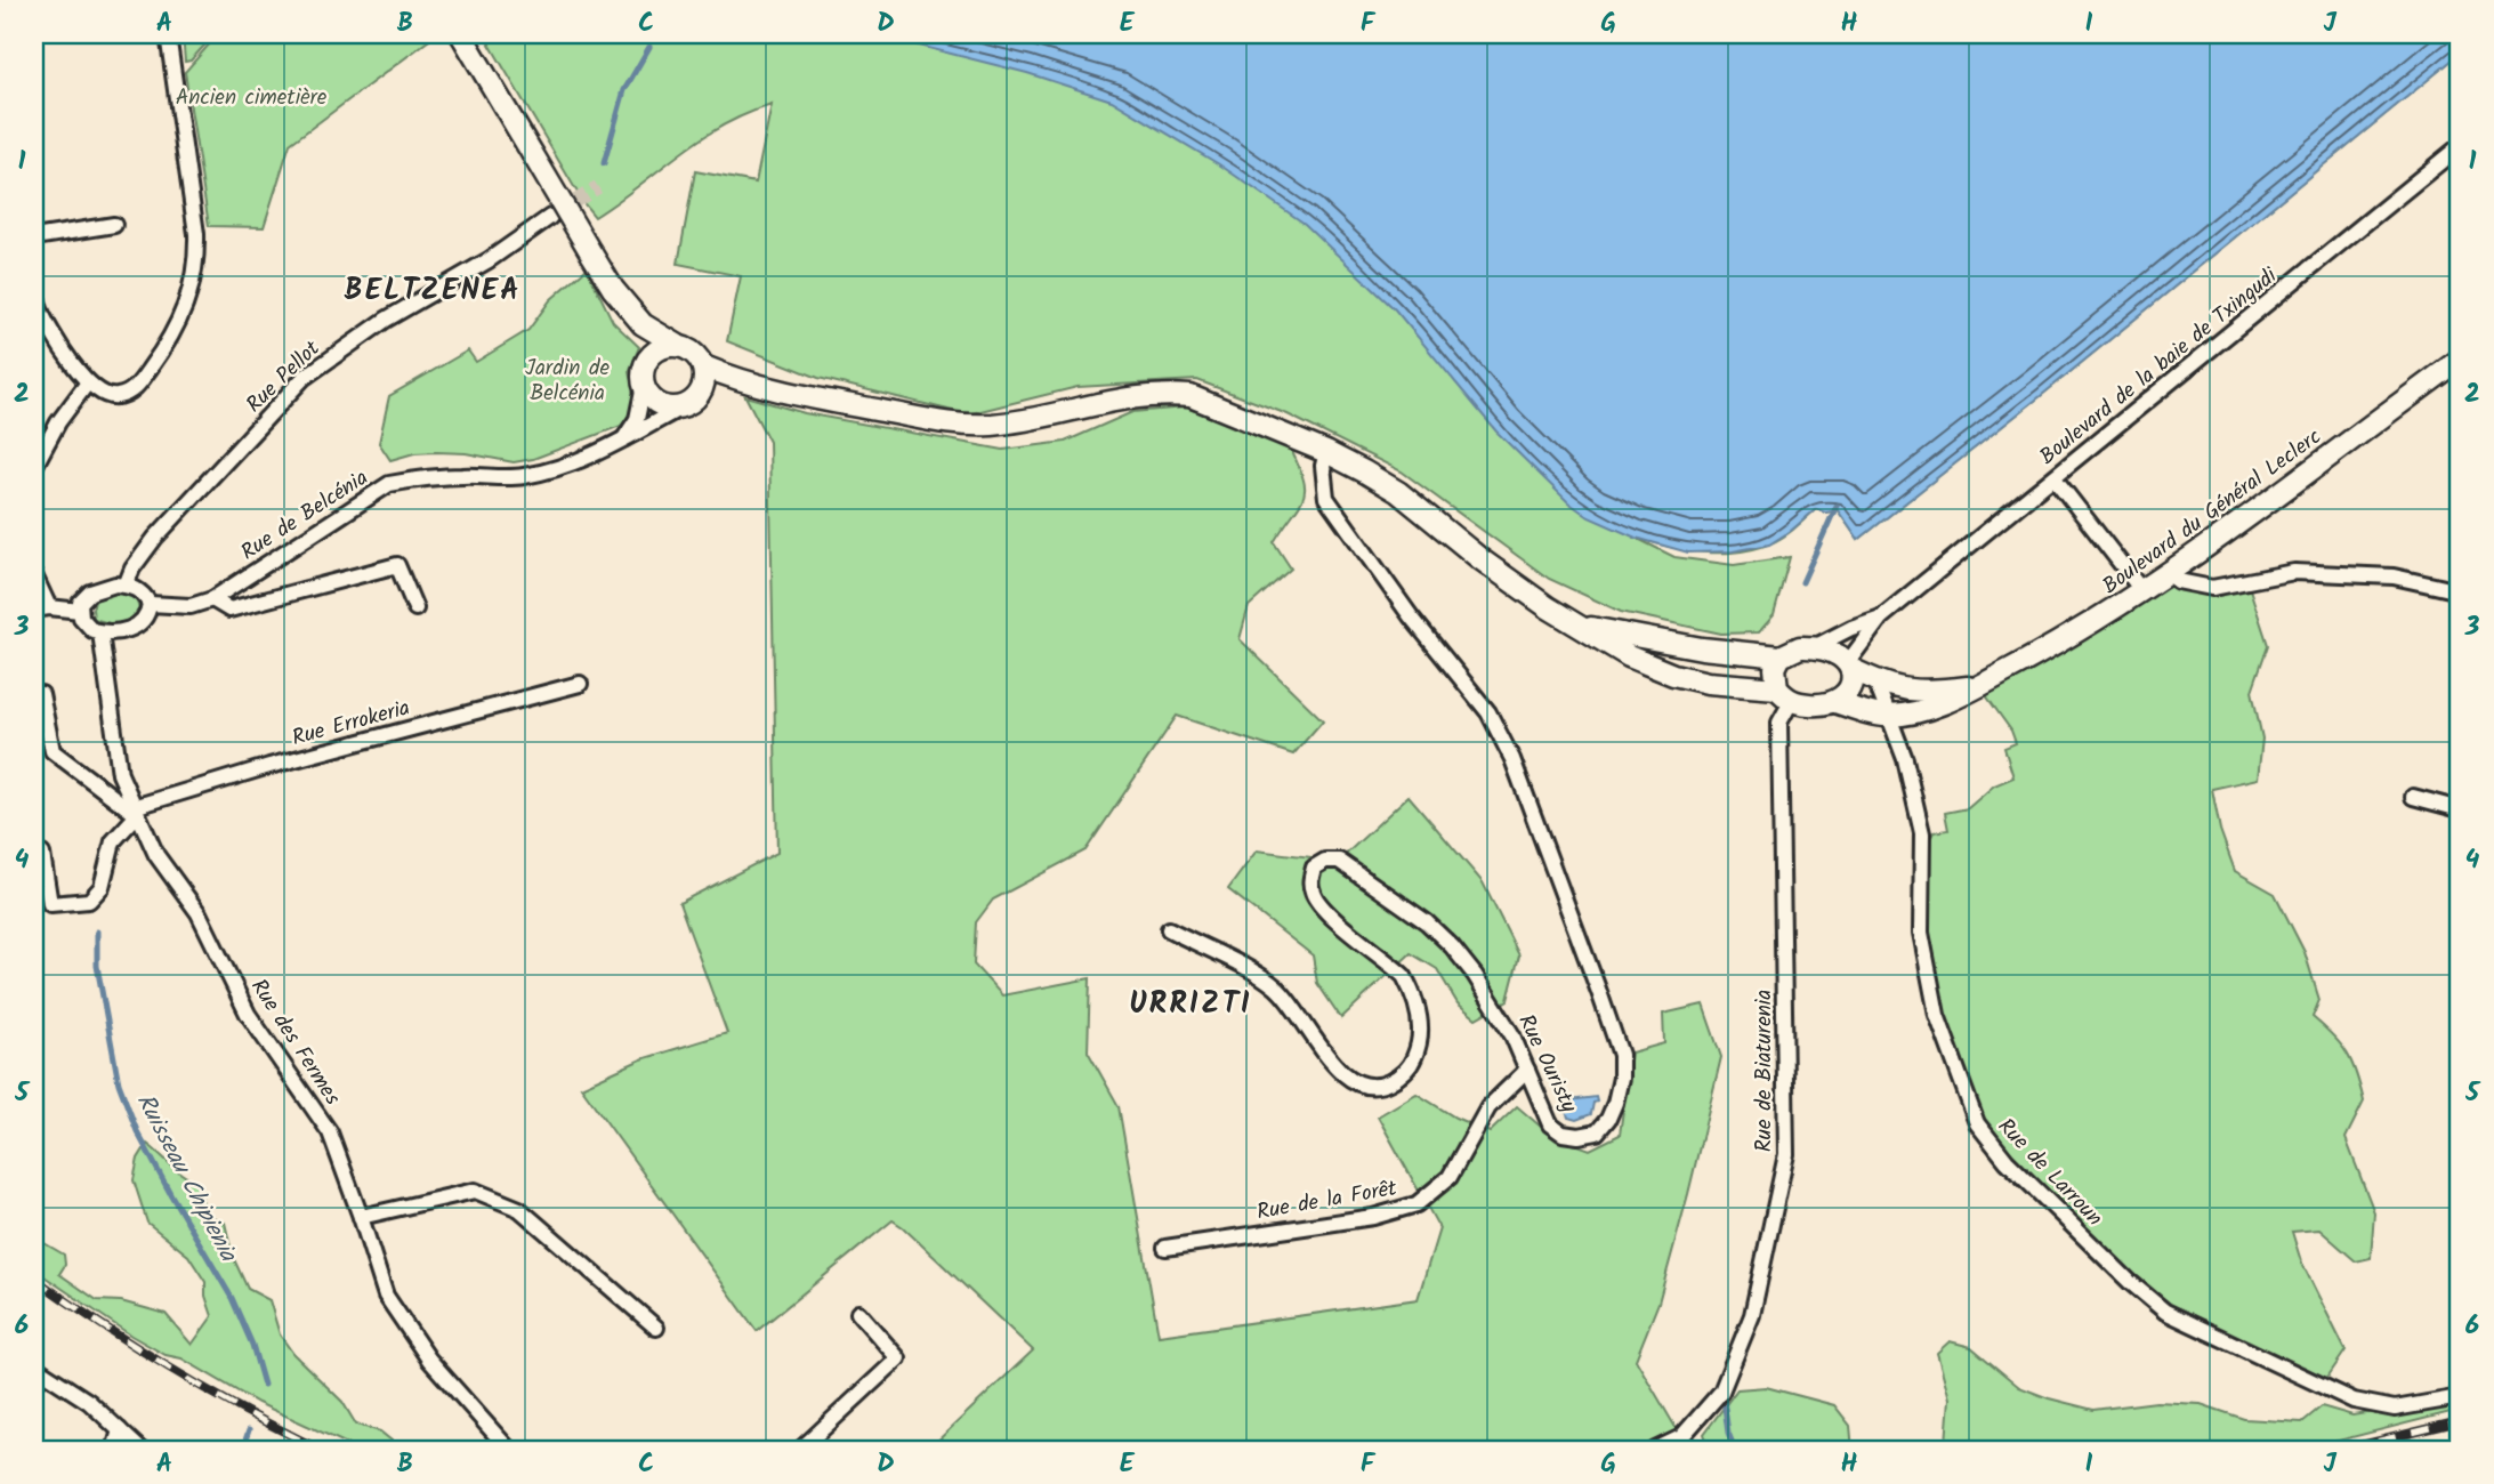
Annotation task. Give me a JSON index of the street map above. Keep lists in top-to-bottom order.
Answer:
{
  "streets": {
    "main road": ["Boulevard du Général Leclerc"],
    "street": [
      "Boulevard de la baie de Txingudi",
      "Rue Pellot",
      "Rue de Belcénia",
      "Rue Errokeria",
      "Rue des Fermes",
      "Rue Ouristy",
      "Rue de Biaturenia",
      "Rue de Larroun",
      "Rue de la Forêt"
    ]
  },
  "crossings": [
    ["Rue Pellot", "Rue de Belcénia"],
    ["Rue Pellot", "Rue des Fermes"],
    ["Boulevard du Général Leclerc", "Rue de Biaturenia"],
    ["Boulevard du Général Leclerc", "Rue de Larroun"],
    ["Rue de Belcénia", "Rue des Fermes"],
    ["Rue Errokeria", "Rue des Fermes"],
    ["Rue Ouristy", "Rue de la Forêt"]
  ],
  "districts": ["BELTZENEA", "URRIZTI"],
  "water": ["Ruisseau Chipienia"],
  "parks": ["Ancien cimetière", "Jardin de Belcénia"],
  "grid": {
    "columns": [
      "A",
      "B",
      "C",
      "D",
      "E",
      "F",
      "G",
      "H",
      "I",
      "J"
    ],
    "rows": [
      "1",
      "2",
      "3",
      "4",
      "5",
      "6"
    ]
  }
}
